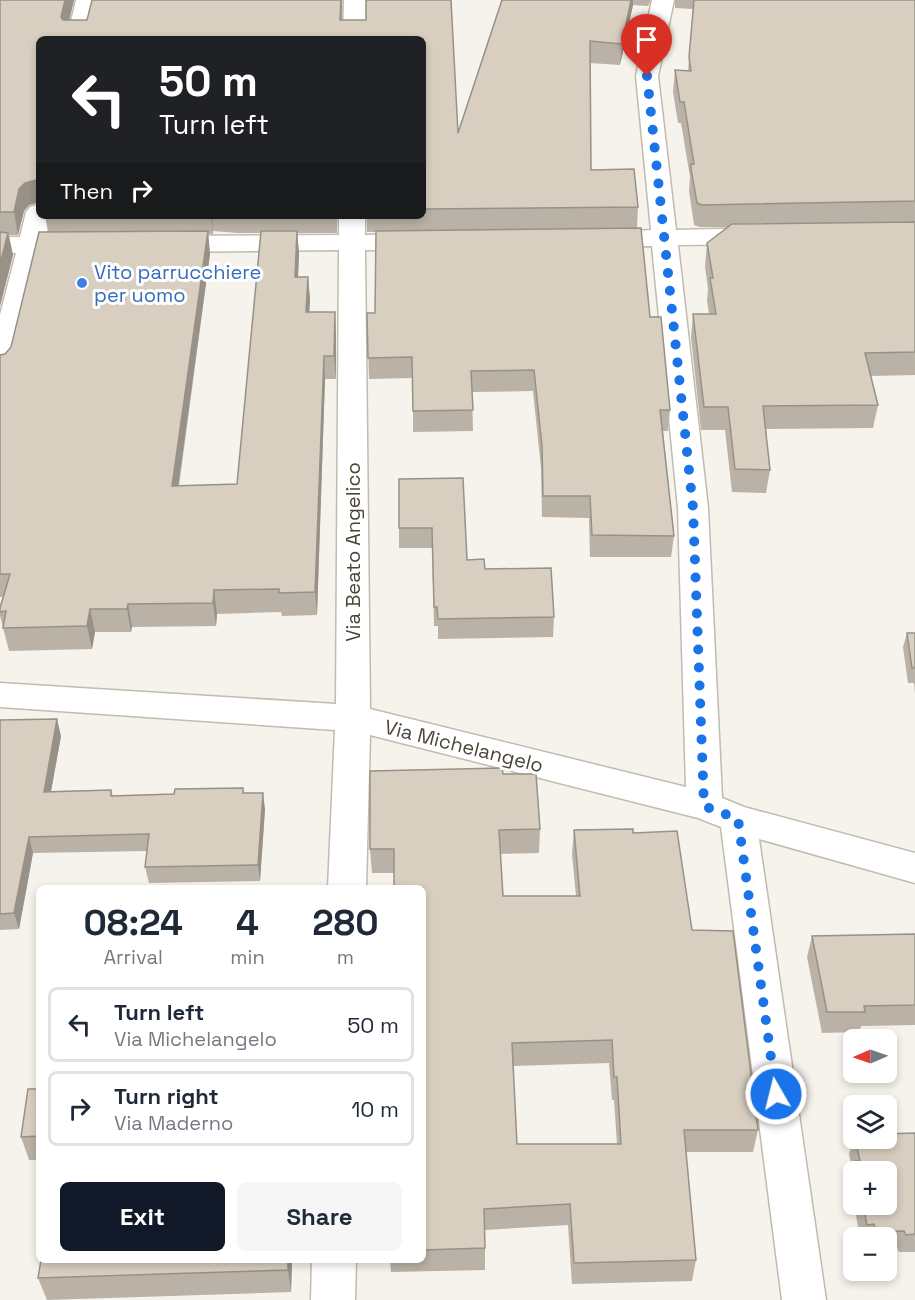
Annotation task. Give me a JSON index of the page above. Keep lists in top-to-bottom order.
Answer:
{
  "streets": {
    "street": ["Via Beato Angelico", "Via Michelangelo"]
  },
  "crossings": [
    ["Via Beato Angelico", "Via Michelangelo"]
  ],
  "places": ["Vito parrucchiere per uomo"],
  "north": "left",
  "page": {
    "turn": ["50 m", "Turn left"],
    "then": "Then",
    "eta": [
      "08:24",
      "Arrival",
      "4",
      "min",
      "280",
      "m"
    ],
    "list": [
      {
        "name": "Turn left",
        "note": "Via Michelangelo",
        "value": "50 m"
      },
      {
        "name": "Turn right",
        "note": "Via Maderno",
        "value": "10 m"
      }
    ],
    "map_buttons": ["+", "−"],
    "buttons": ["Exit", "Share"]
  }
}
